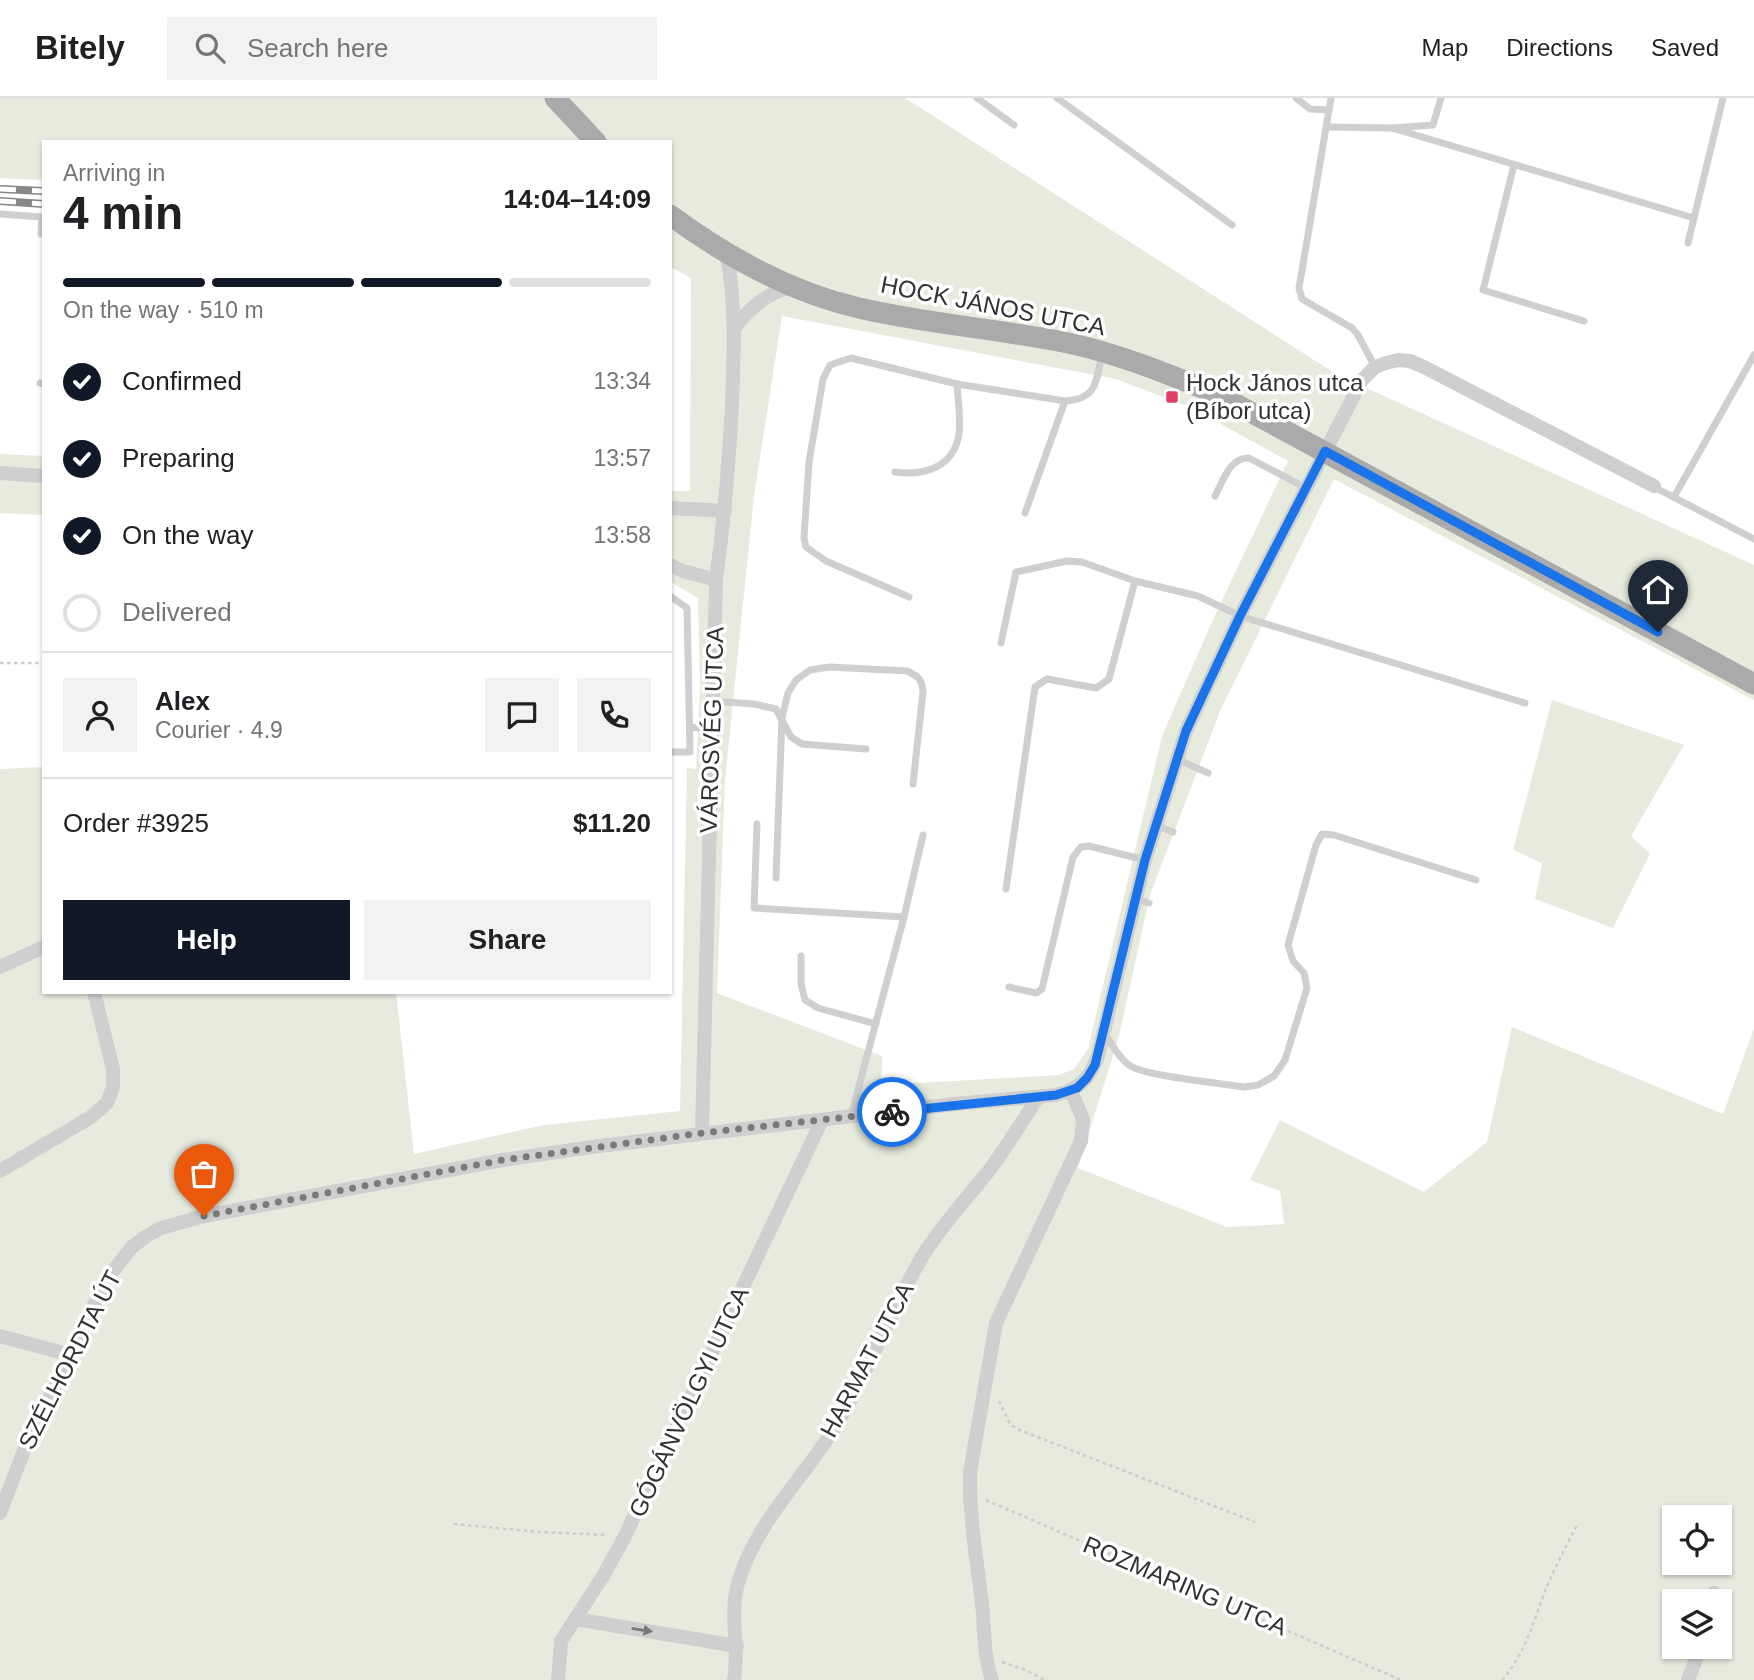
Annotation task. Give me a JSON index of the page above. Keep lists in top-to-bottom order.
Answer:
{
  "streets": {
    "main road": ["HOCK JÁNOS UTCA"],
    "street": [
      "VÁROSVÉG UTCA",
      "SZÉLHORDTA ÚT",
      "HARMAT UTCA",
      "GÓGÁNVÖLGYI UTCA"
    ],
    "path": ["ROZMARING UTCA"]
  },
  "crossings": [
    ["HOCK JÁNOS UTCA", "VÁROSVÉG UTCA"],
    ["VÁROSVÉG UTCA", "SZÉLHORDTA ÚT"]
  ],
  "places": {
    "transit": ["Hock János utca (Bíbor utca)"]
  },
  "page": {
    "header": "Bitely",
    "search": "Search here",
    "nav": ["Map", "Directions", "Saved"],
    "heading": ["4 min", "Arriving in", "14:04–14:09"],
    "panel": [
      "Alex",
      "Courier · 4.9",
      "Order #3925",
      "$11.20"
    ],
    "bar": "On the way · 510 m",
    "list": [
      ["Confirmed", "13:34"],
      ["Preparing", "13:57"],
      ["On the way", "13:58"],
      "Delivered"
    ],
    "buttons": ["Help", "Share"]
  }
}
